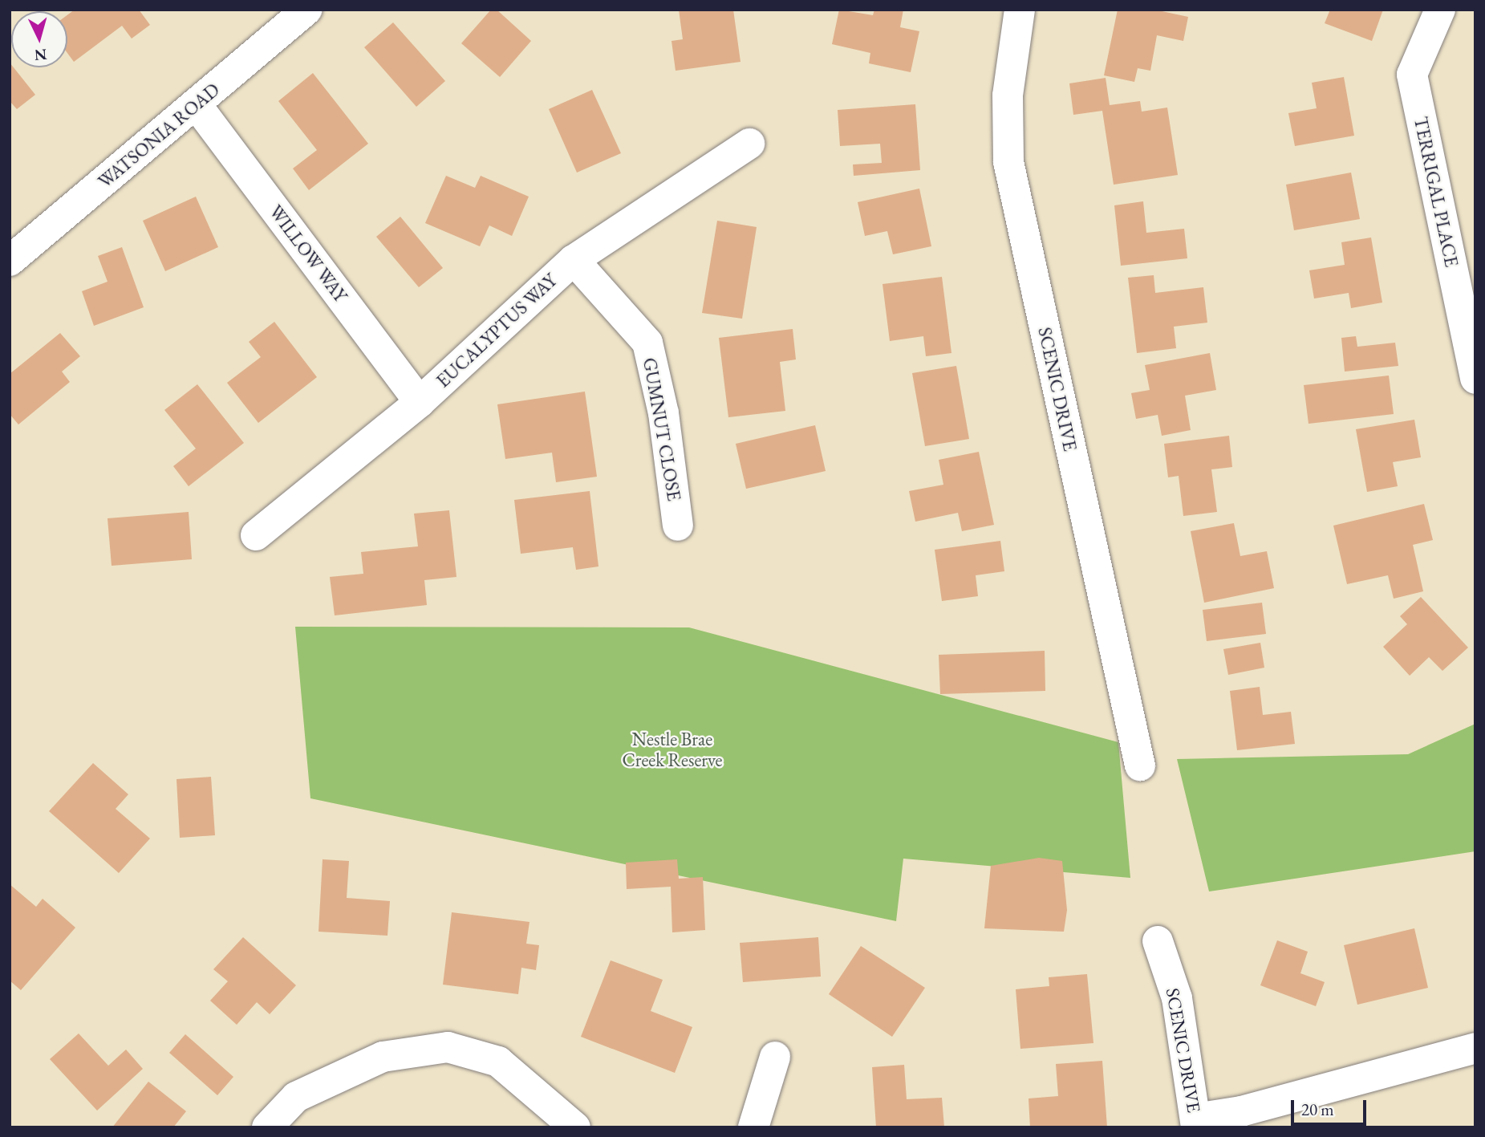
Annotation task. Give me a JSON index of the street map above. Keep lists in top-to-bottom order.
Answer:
{
  "streets": {
    "street": [
      "WATSONIA ROAD",
      "TERRIGAL PLACE",
      "WILLOW WAY",
      "EUCALYPTUS WAY",
      "SCENIC DRIVE",
      "GUMNUT CLOSE"
    ]
  },
  "crossings": [
    ["WATSONIA ROAD", "WILLOW WAY"],
    ["WILLOW WAY", "EUCALYPTUS WAY"],
    ["EUCALYPTUS WAY", "GUMNUT CLOSE"]
  ],
  "parks": ["Nestle Brae Creek Reserve"],
  "scale_bar": "20 m",
  "north": "bottom"
}
